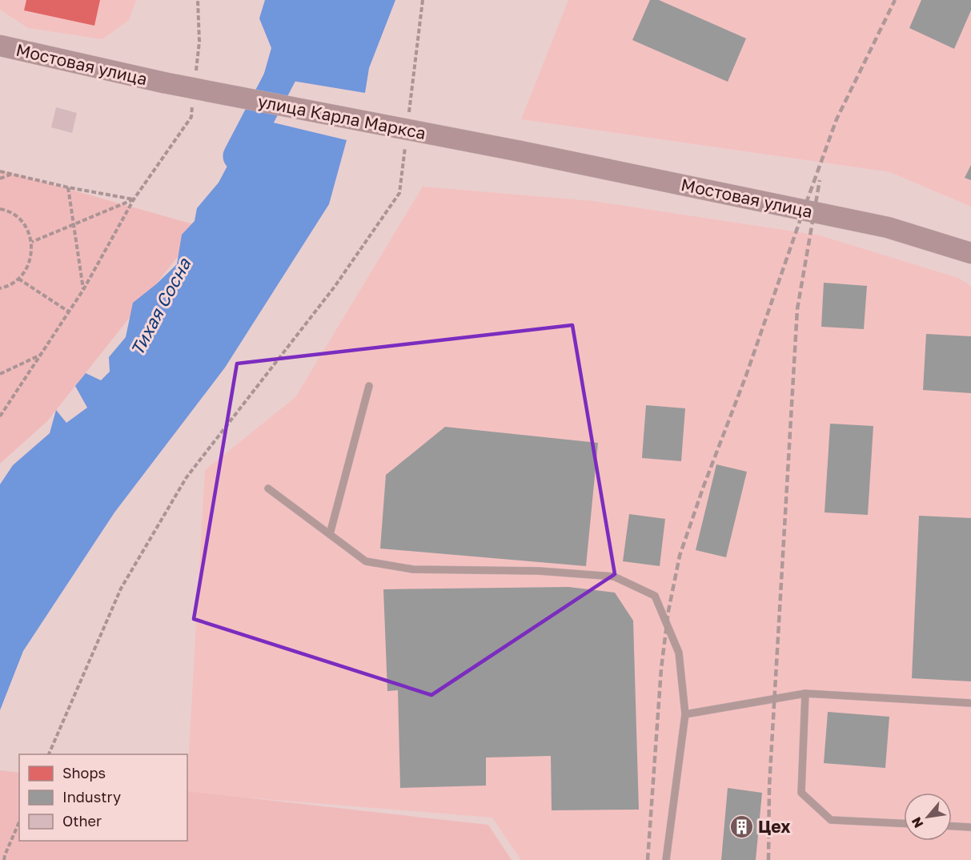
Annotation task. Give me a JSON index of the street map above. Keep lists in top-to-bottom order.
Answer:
{
  "streets": {
    "main road": ["Мостовая улица", "улица Карла Маркса"]
  },
  "crossings": [
    ["Мостовая улица", "улица Карла Маркса"]
  ],
  "water": ["Тихая Сосна"],
  "places": {
    "building": ["Цех"]
  },
  "legend": ["Shops", "Industry", "Other"],
  "north": "bottom left"
}
